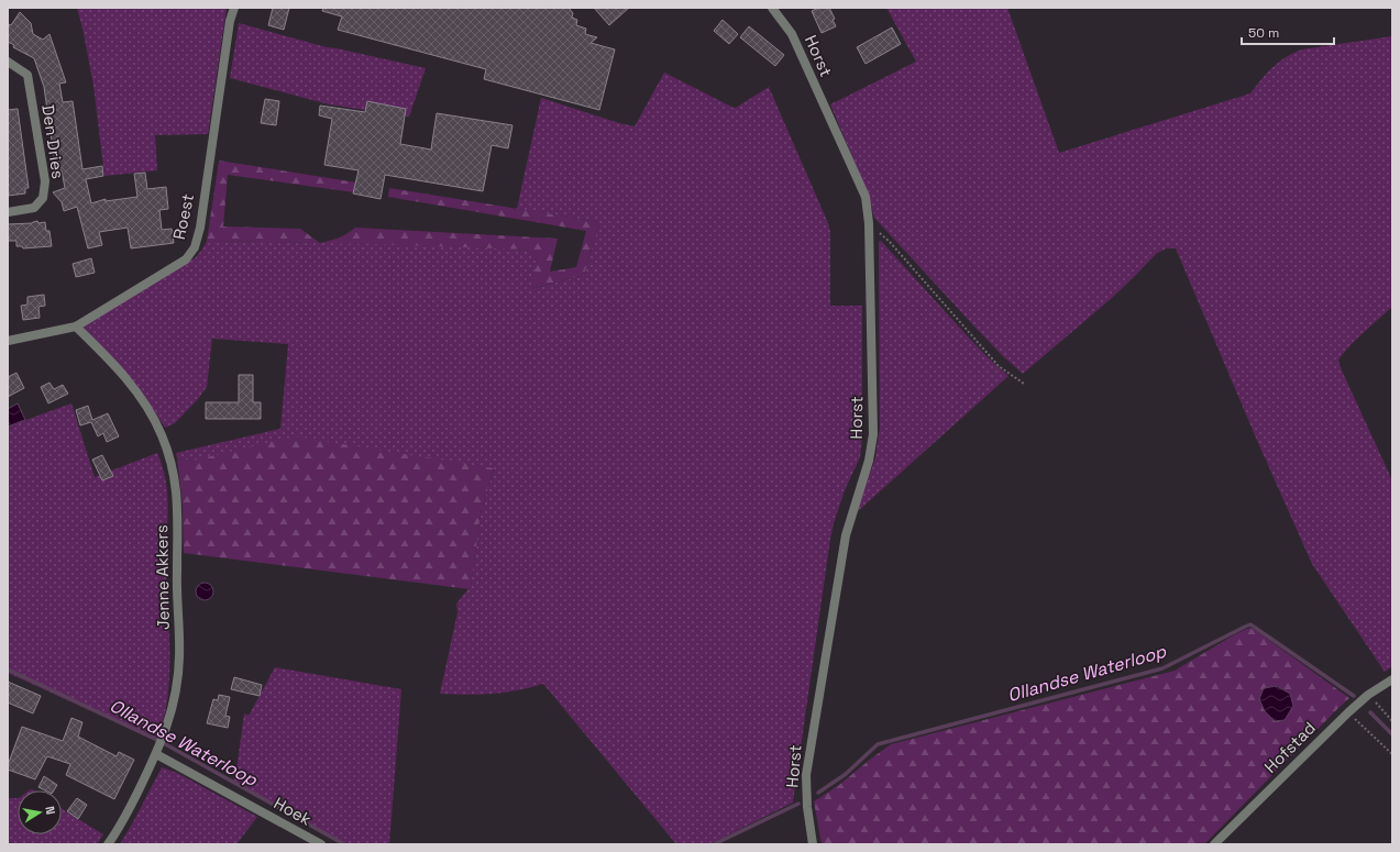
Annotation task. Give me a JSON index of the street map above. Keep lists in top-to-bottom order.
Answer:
{
  "streets": {
    "street": [
      "Horst",
      "Den Dries",
      "Roest",
      "Jenne Akkers",
      "Hofstad",
      "Hoek"
    ]
  },
  "crossings": [
    ["Roest", "Jenne Akkers"],
    ["Jenne Akkers", "Hoek"]
  ],
  "water": ["Ollandse Waterloop"],
  "scale_bar": "50 m",
  "north": "right"
}
